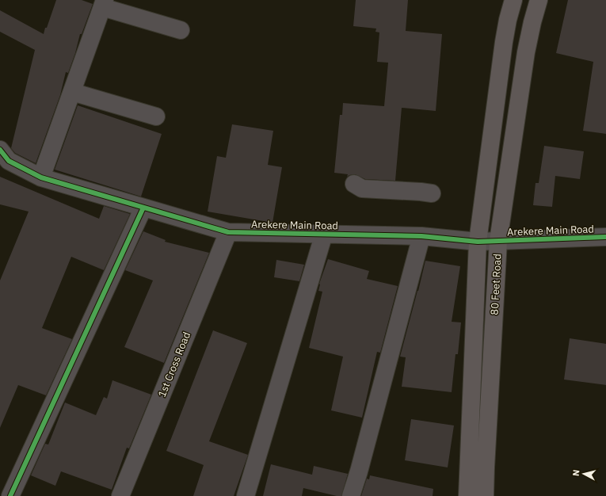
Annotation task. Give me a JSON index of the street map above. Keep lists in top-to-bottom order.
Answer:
{
  "streets": {
    "main road": ["80 Feet Road"],
    "street": ["Arekere Main Road", "1st Cross Road"]
  },
  "crossings": [
    ["Arekere Main Road", "80 Feet Road"],
    ["Arekere Main Road", "1st Cross Road"]
  ],
  "north": "left"
}
